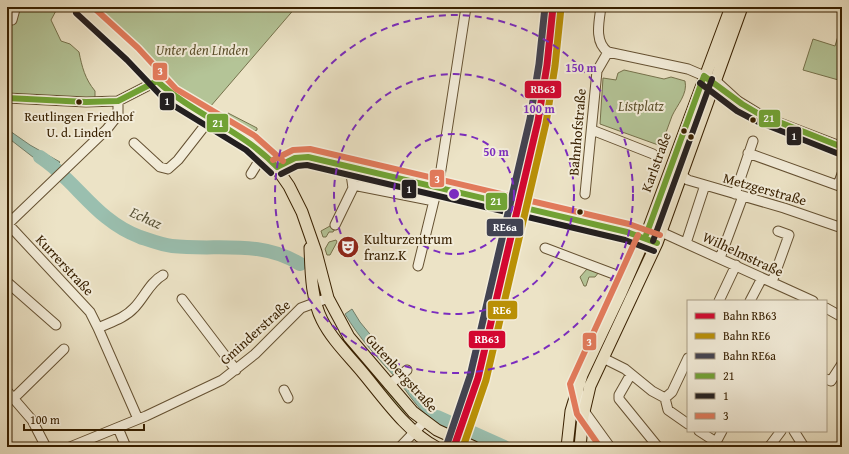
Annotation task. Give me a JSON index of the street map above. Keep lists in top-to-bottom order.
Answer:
{
  "streets": {
    "main road": ["Karlstraße", "Gutenbergstraße"],
    "street": [
      "Bahnhofstraße",
      "Metzgerstraße",
      "Wilhelmstraße",
      "Kurrerstraße",
      "Gminderstraße"
    ]
  },
  "crossings": [
    ["Karlstraße", "Metzgerstraße"],
    ["Karlstraße", "Wilhelmstraße"],
    ["Kurrerstraße", "Gminderstraße"],
    ["Gminderstraße", "Gutenbergstraße"]
  ],
  "water": ["Echaz"],
  "parks": ["Unter den Linden", "Listplatz"],
  "places": {
    "other": ["Reutlingen Friedhof U. d. Linden"],
    "theatre": ["Kulturzentrum franz.K"]
  },
  "lines": [
    "rail line RB63",
    "rail line RE6a",
    "transit line 3",
    "rail line RE6",
    "transit line 1",
    "transit line 21"
  ],
  "legend": [
    "Bahn RB63",
    "Bahn RE6",
    "Bahn RE6a",
    "21",
    "1",
    "3"
  ],
  "scale_bar": "100 m",
  "rings": ["150 m", "100 m", "50 m"]
}
